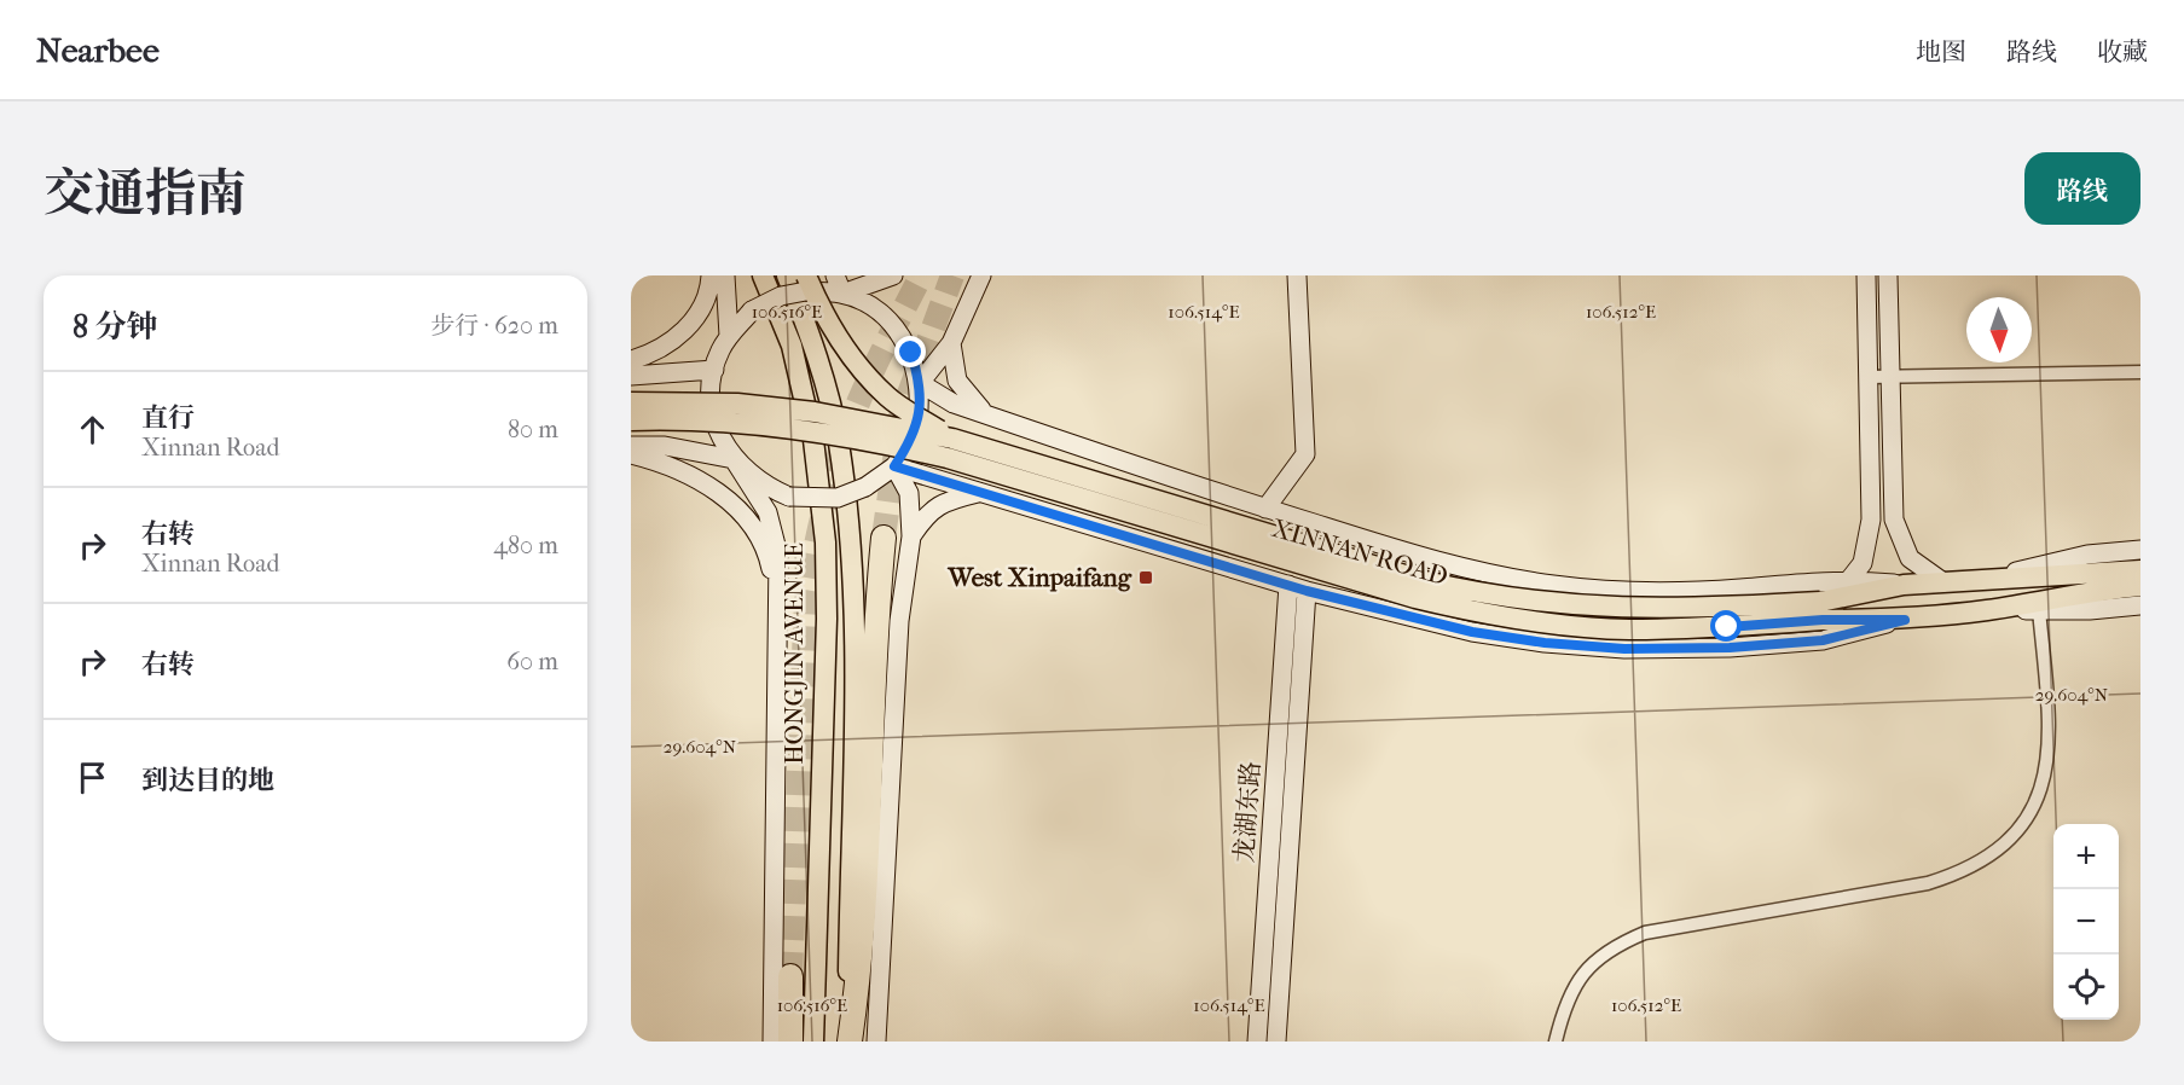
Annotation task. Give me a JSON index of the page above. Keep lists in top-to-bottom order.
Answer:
{
  "streets": {
    "main road": ["XINNAN ROAD", "HONGJIN AVENUE"],
    "street": ["龙湖东路"]
  },
  "crossings": [
    ["XINNAN ROAD", "龙湖东路"]
  ],
  "places": {
    "transit": ["West Xinpaifang"]
  },
  "north": "bottom",
  "page": {
    "header": "Nearbee",
    "nav": ["地图", "路线", "收藏"],
    "title": "交通指南",
    "buttons": "路线",
    "heading": ["8 分钟", "步行 · 620 m"],
    "list": [
      ["直行", "Xinnan Road", "80 m"],
      ["右转", "Xinnan Road", "480 m"],
      ["右转", "60 m"],
      "到达目的地"
    ],
    "map_buttons": ["+", "−"]
  },
  "coordinates": [
    "106.516°E",
    "106.514°E",
    "106.512°E",
    "29.604°N"
  ]
}
